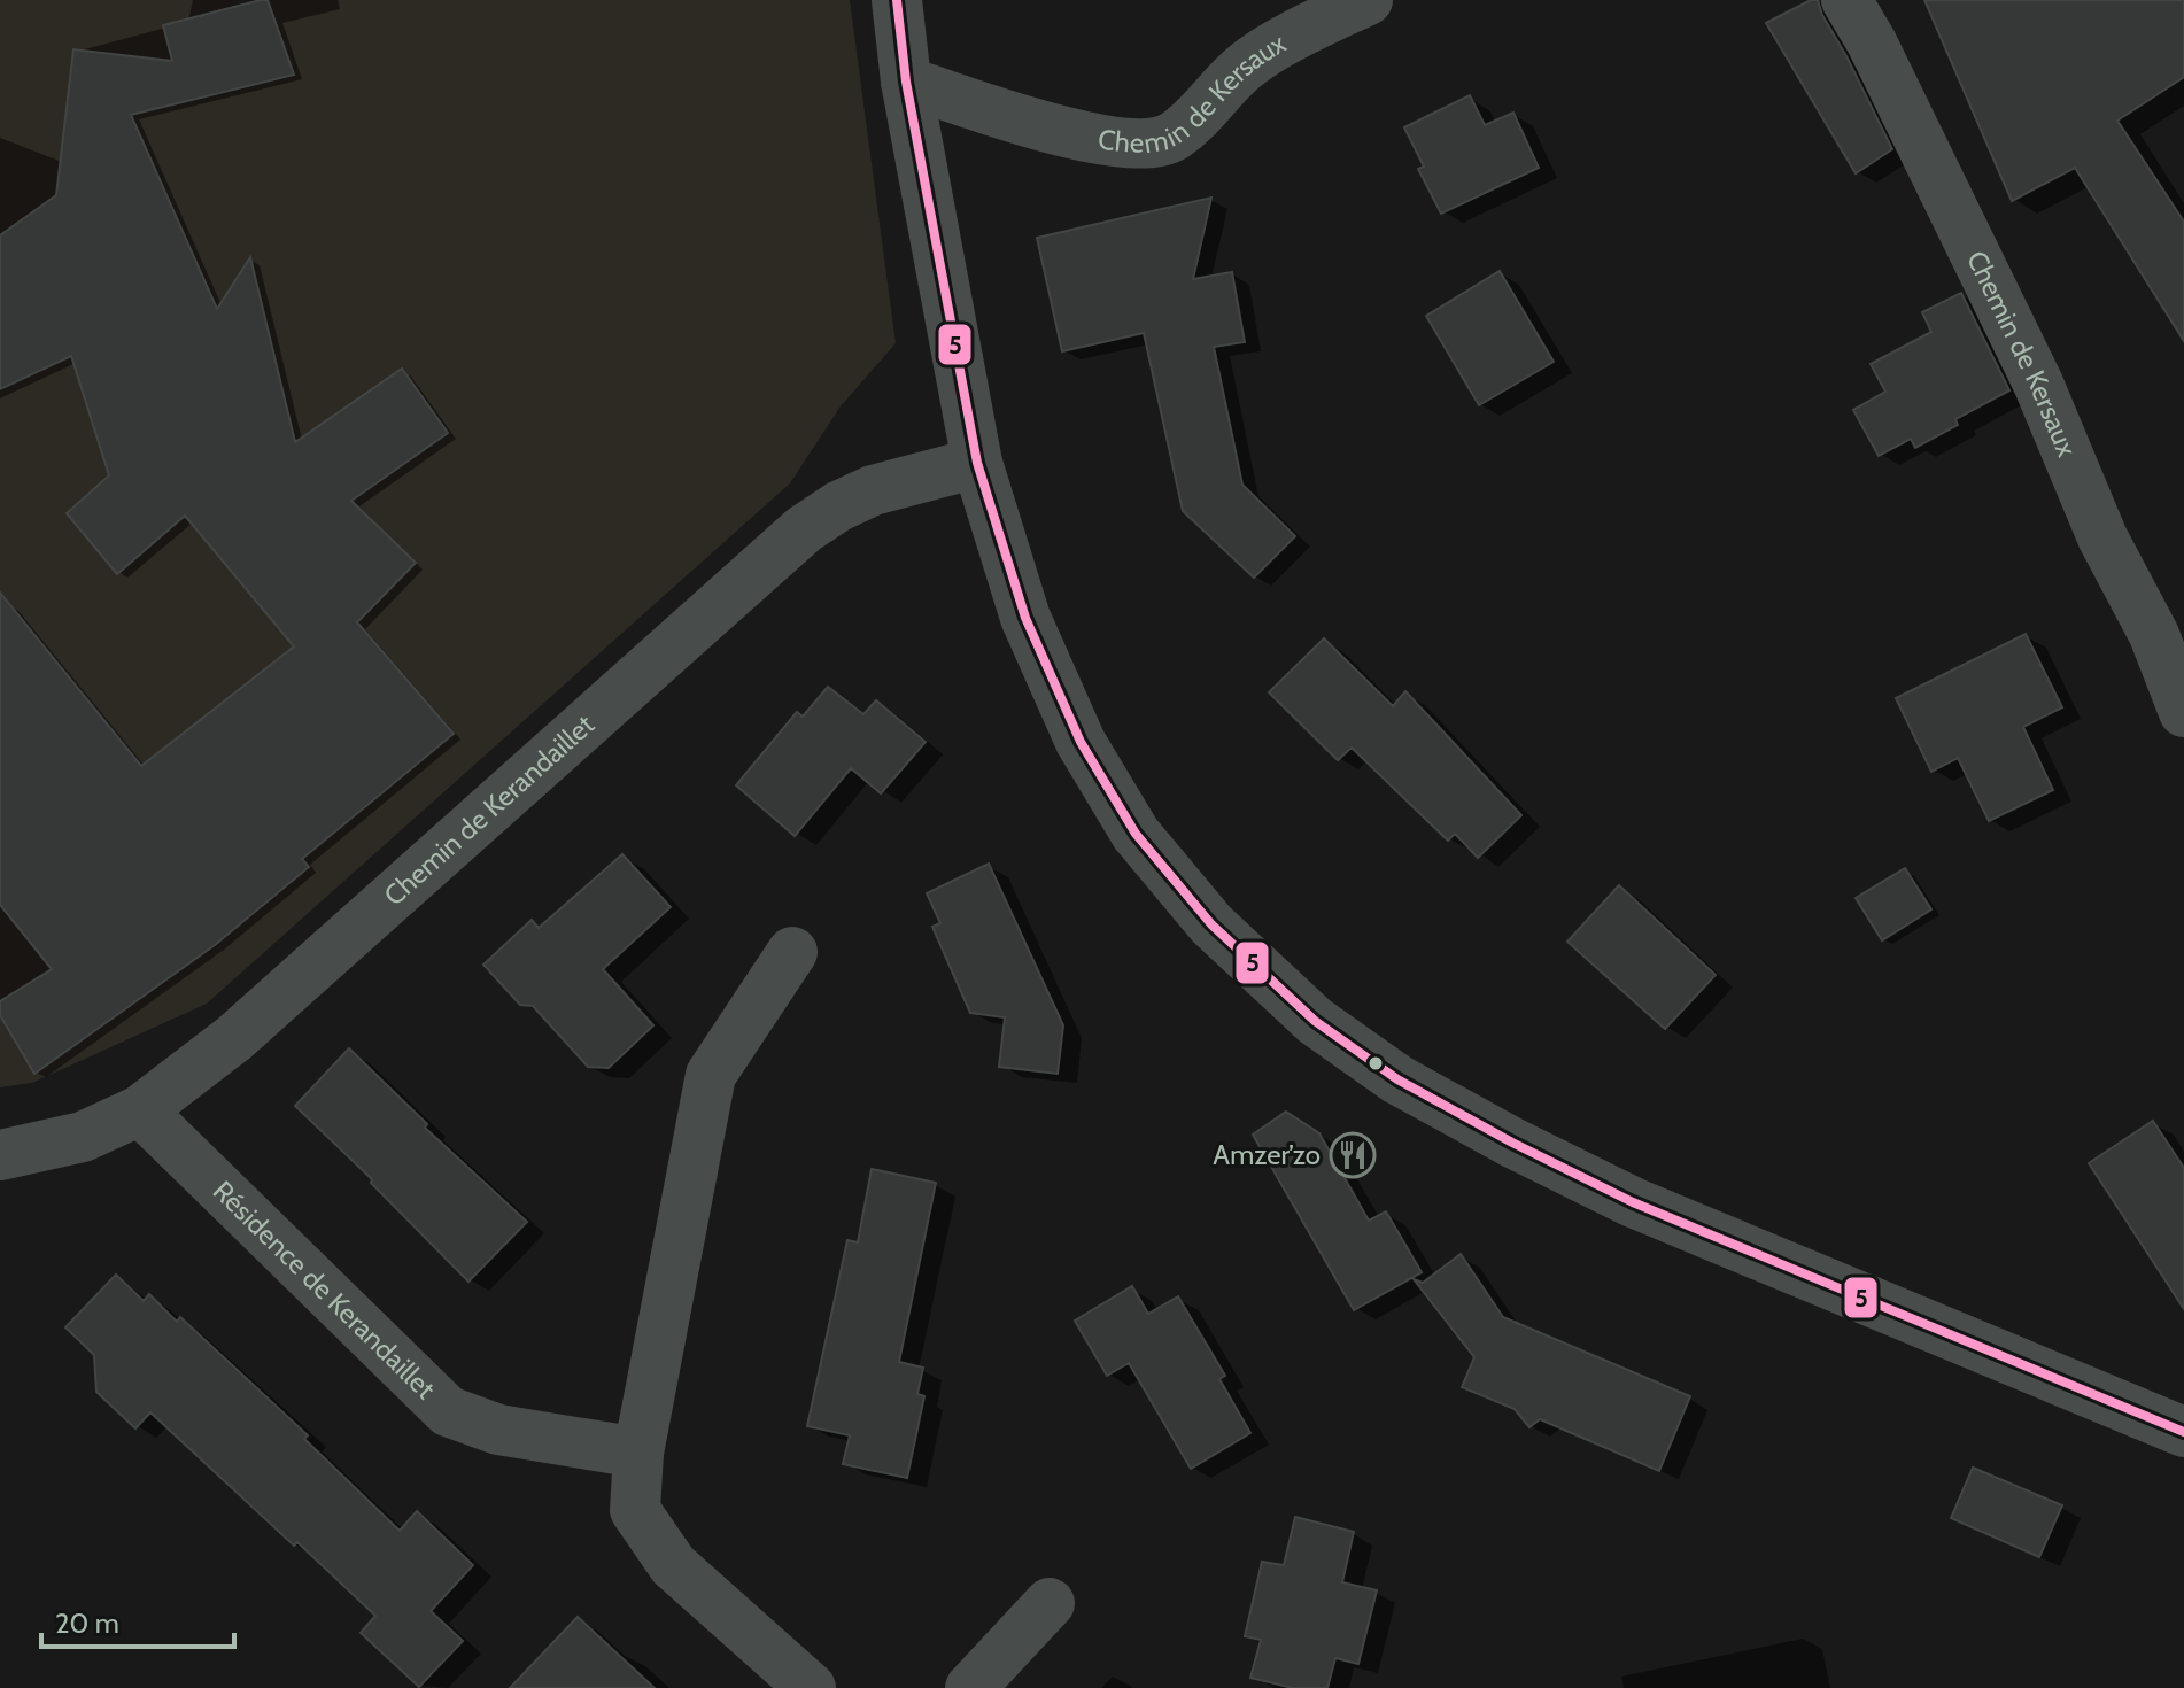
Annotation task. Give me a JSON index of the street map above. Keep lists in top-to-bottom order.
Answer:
{
  "streets": {
    "street": ["Chemin de Kersaux", "Chemin de Kerandaillet", "Résidence de Kerandaillet"]
  },
  "crossings": [
    ["Chemin de Kerandaillet", "Résidence de Kerandaillet"]
  ],
  "places": {
    "restaurant": ["Amzer’zo"]
  },
  "lines": ["transit line 5"],
  "scale_bar": "20 m"
}
